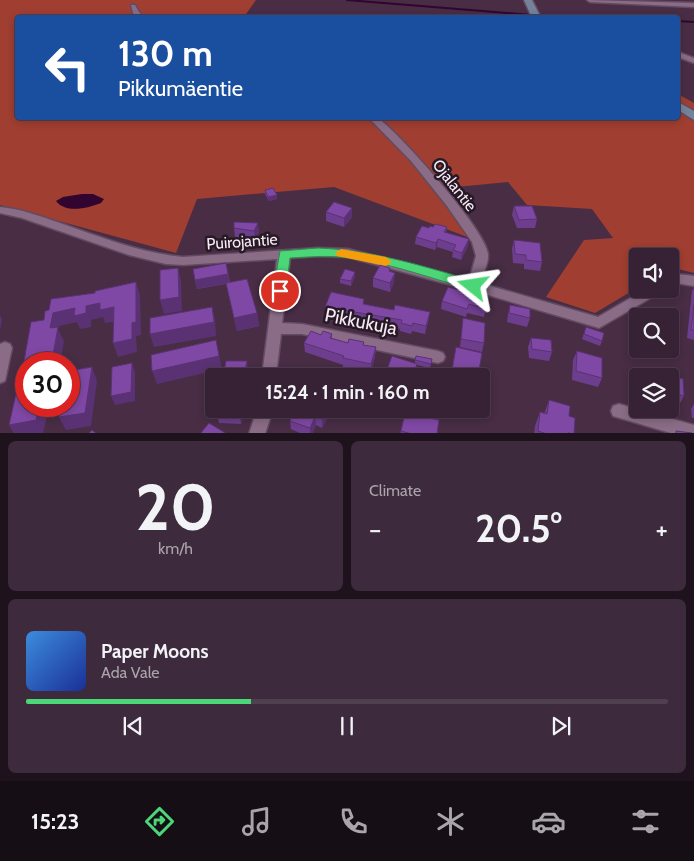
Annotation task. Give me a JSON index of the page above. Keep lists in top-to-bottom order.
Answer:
{
  "streets": {
    "street": ["Ojalantie", "Puirojantie", "Pikkukuja"]
  },
  "crossings": [
    ["Ojalantie", "Puirojantie"]
  ],
  "page": {
    "turn": ["130 m", "Pikkumäentie"],
    "limit": "30",
    "trip": "15:24 · 1 min · 160 m",
    "tile": [
      ["20", "km/h"],
      "Climate"
    ],
    "heat": ["−", "20.5°", "+"],
    "song": ["Paper Moons", "Ada Vale"],
    "tabs": "15:23"
  }
}
